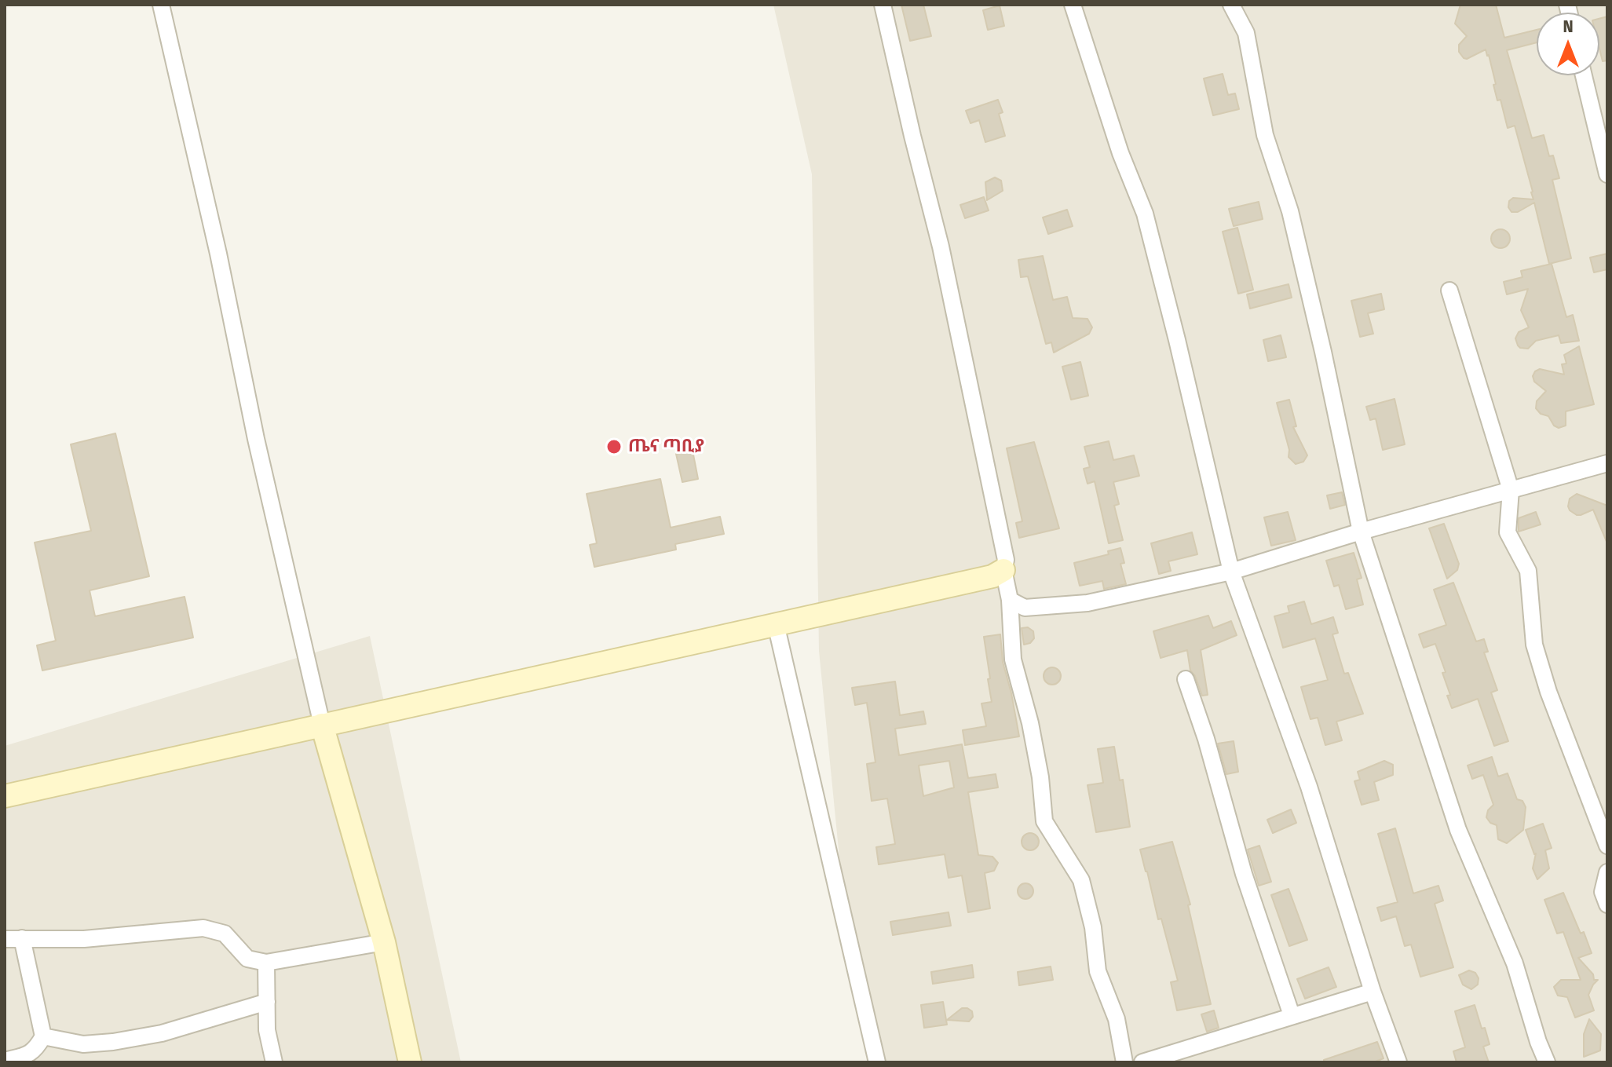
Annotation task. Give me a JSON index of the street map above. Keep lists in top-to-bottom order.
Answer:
{
  "places": ["ጤና ጣቢያ"],
  "north": "top"
}
